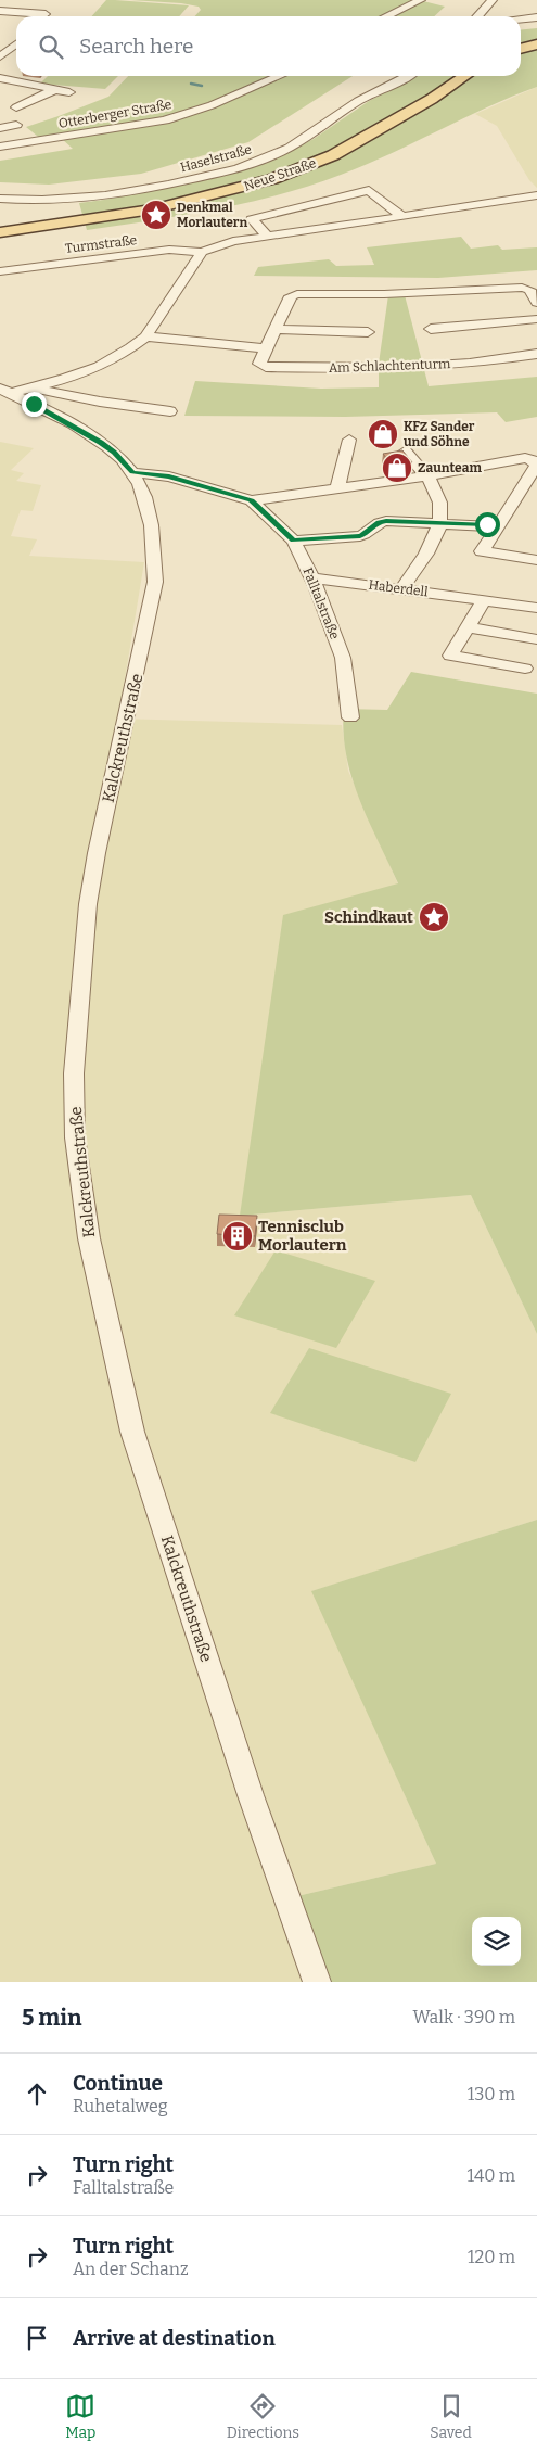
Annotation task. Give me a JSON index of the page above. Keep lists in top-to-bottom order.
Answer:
{
  "streets": {
    "main road": ["Neue Straße"],
    "street": [
      "Otterberger Straße",
      "Haselstraße",
      "Turmstraße",
      "Am Schlachtenturm",
      "Haberdell",
      "Falltalstraße",
      "Kalckreuthstraße"
    ]
  },
  "crossings": [
    ["Haberdell", "Falltalstraße"],
    ["Falltalstraße", "Kalckreuthstraße"]
  ],
  "places": {
    "place": ["Denkmal Morlautern", "Schindkaut"],
    "shop": ["KFZ Sander und Söhne", "Zaunteam"],
    "building": ["Tennisclub Morlautern"]
  },
  "page": {
    "search": "Search here",
    "heading": ["5 min", "Walk · 390 m"],
    "list": [
      ["Continue", "Ruhetalweg", "130 m"],
      ["Turn right", "Falltalstraße", "140 m"],
      ["Turn right", "An der Schanz", "120 m"],
      "Arrive at destination"
    ],
    "nav": ["Map", "Directions", "Saved"]
  }
}
